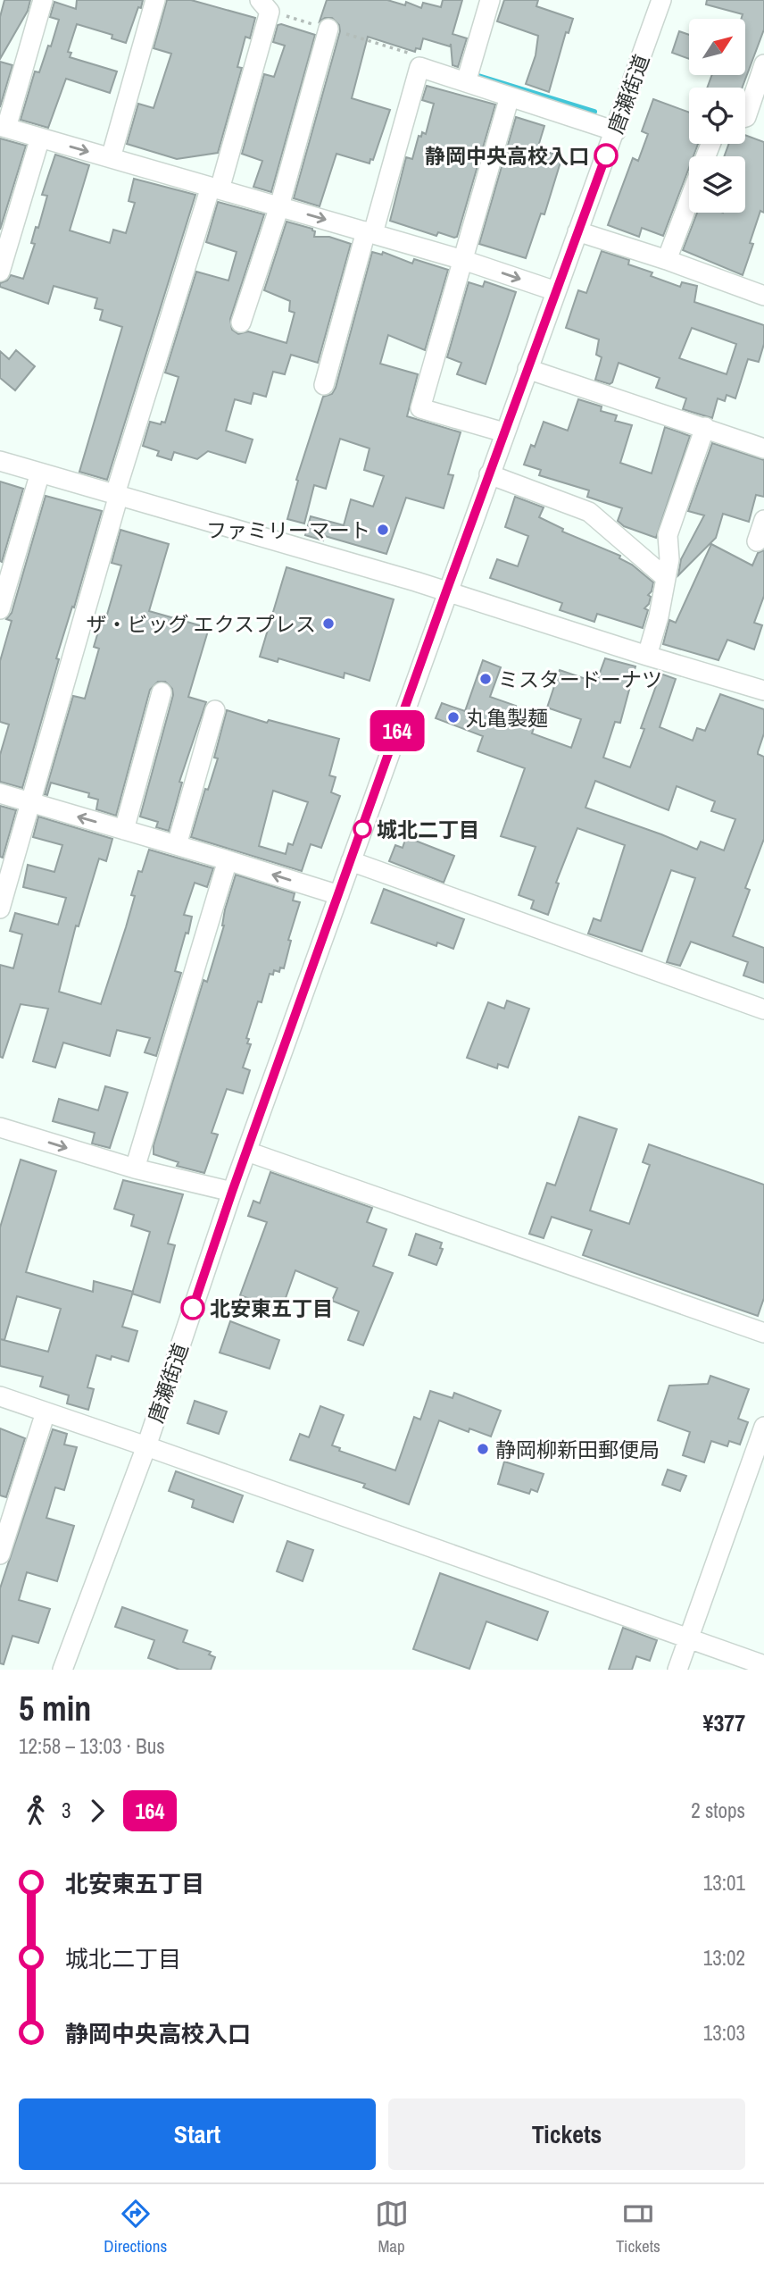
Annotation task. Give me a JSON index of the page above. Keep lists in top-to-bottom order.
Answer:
{
  "streets": {
    "street": ["唐瀬街道"]
  },
  "places": [
    "静岡中央高校入口",
    "ファミリーマート",
    "ザ・ビッグ エクスプレス",
    "ミスタードーナツ",
    "丸亀製麺",
    "城北二丁目",
    "北安東五丁目",
    "静岡柳新田郵便局"
  ],
  "lines": ["bus line 164"],
  "north": "top right",
  "page": {
    "on_map": "164",
    "heading": ["5 min", "12:58 – 13:03 · Bus", "¥377"],
    "legs": ["3", "164", "2 stops"],
    "list": [
      {
        "name": "北安東五丁目",
        "value": "13:01"
      },
      {
        "name": "城北二丁目",
        "value": "13:02"
      },
      {
        "name": "静岡中央高校入口",
        "value": "13:03"
      }
    ],
    "buttons": ["Start", "Tickets"],
    "tabs": ["Directions", "Map", "Tickets"]
  }
}
